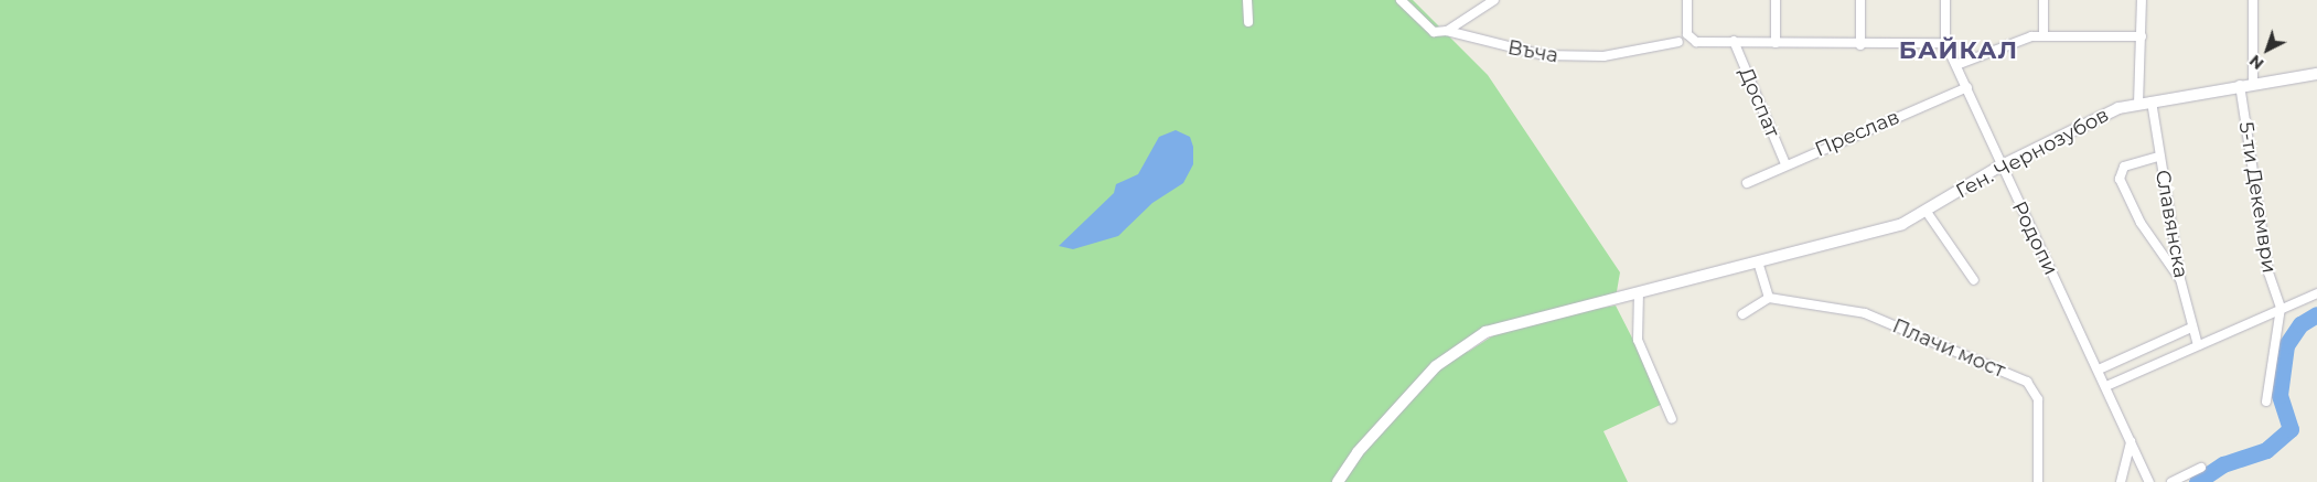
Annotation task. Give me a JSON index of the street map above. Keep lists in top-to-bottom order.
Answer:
{
  "streets": {
    "street": [
      "Въча",
      "Доспат",
      "Преслав",
      "Ген. Чернозубов",
      "5-ти Декември",
      "Славянска",
      "Родопи",
      "Плачи мост"
    ]
  },
  "crossings": [
    ["Доспат", "Преслав"],
    ["Преслав", "Родопи"],
    ["Ген. Чернозубов", "5-ти Декември"],
    ["Ген. Чернозубов", "Славянска"],
    ["Ген. Чернозубов", "Родопи"]
  ],
  "districts": ["БАЙКАЛ"],
  "north": "bottom left"
}
